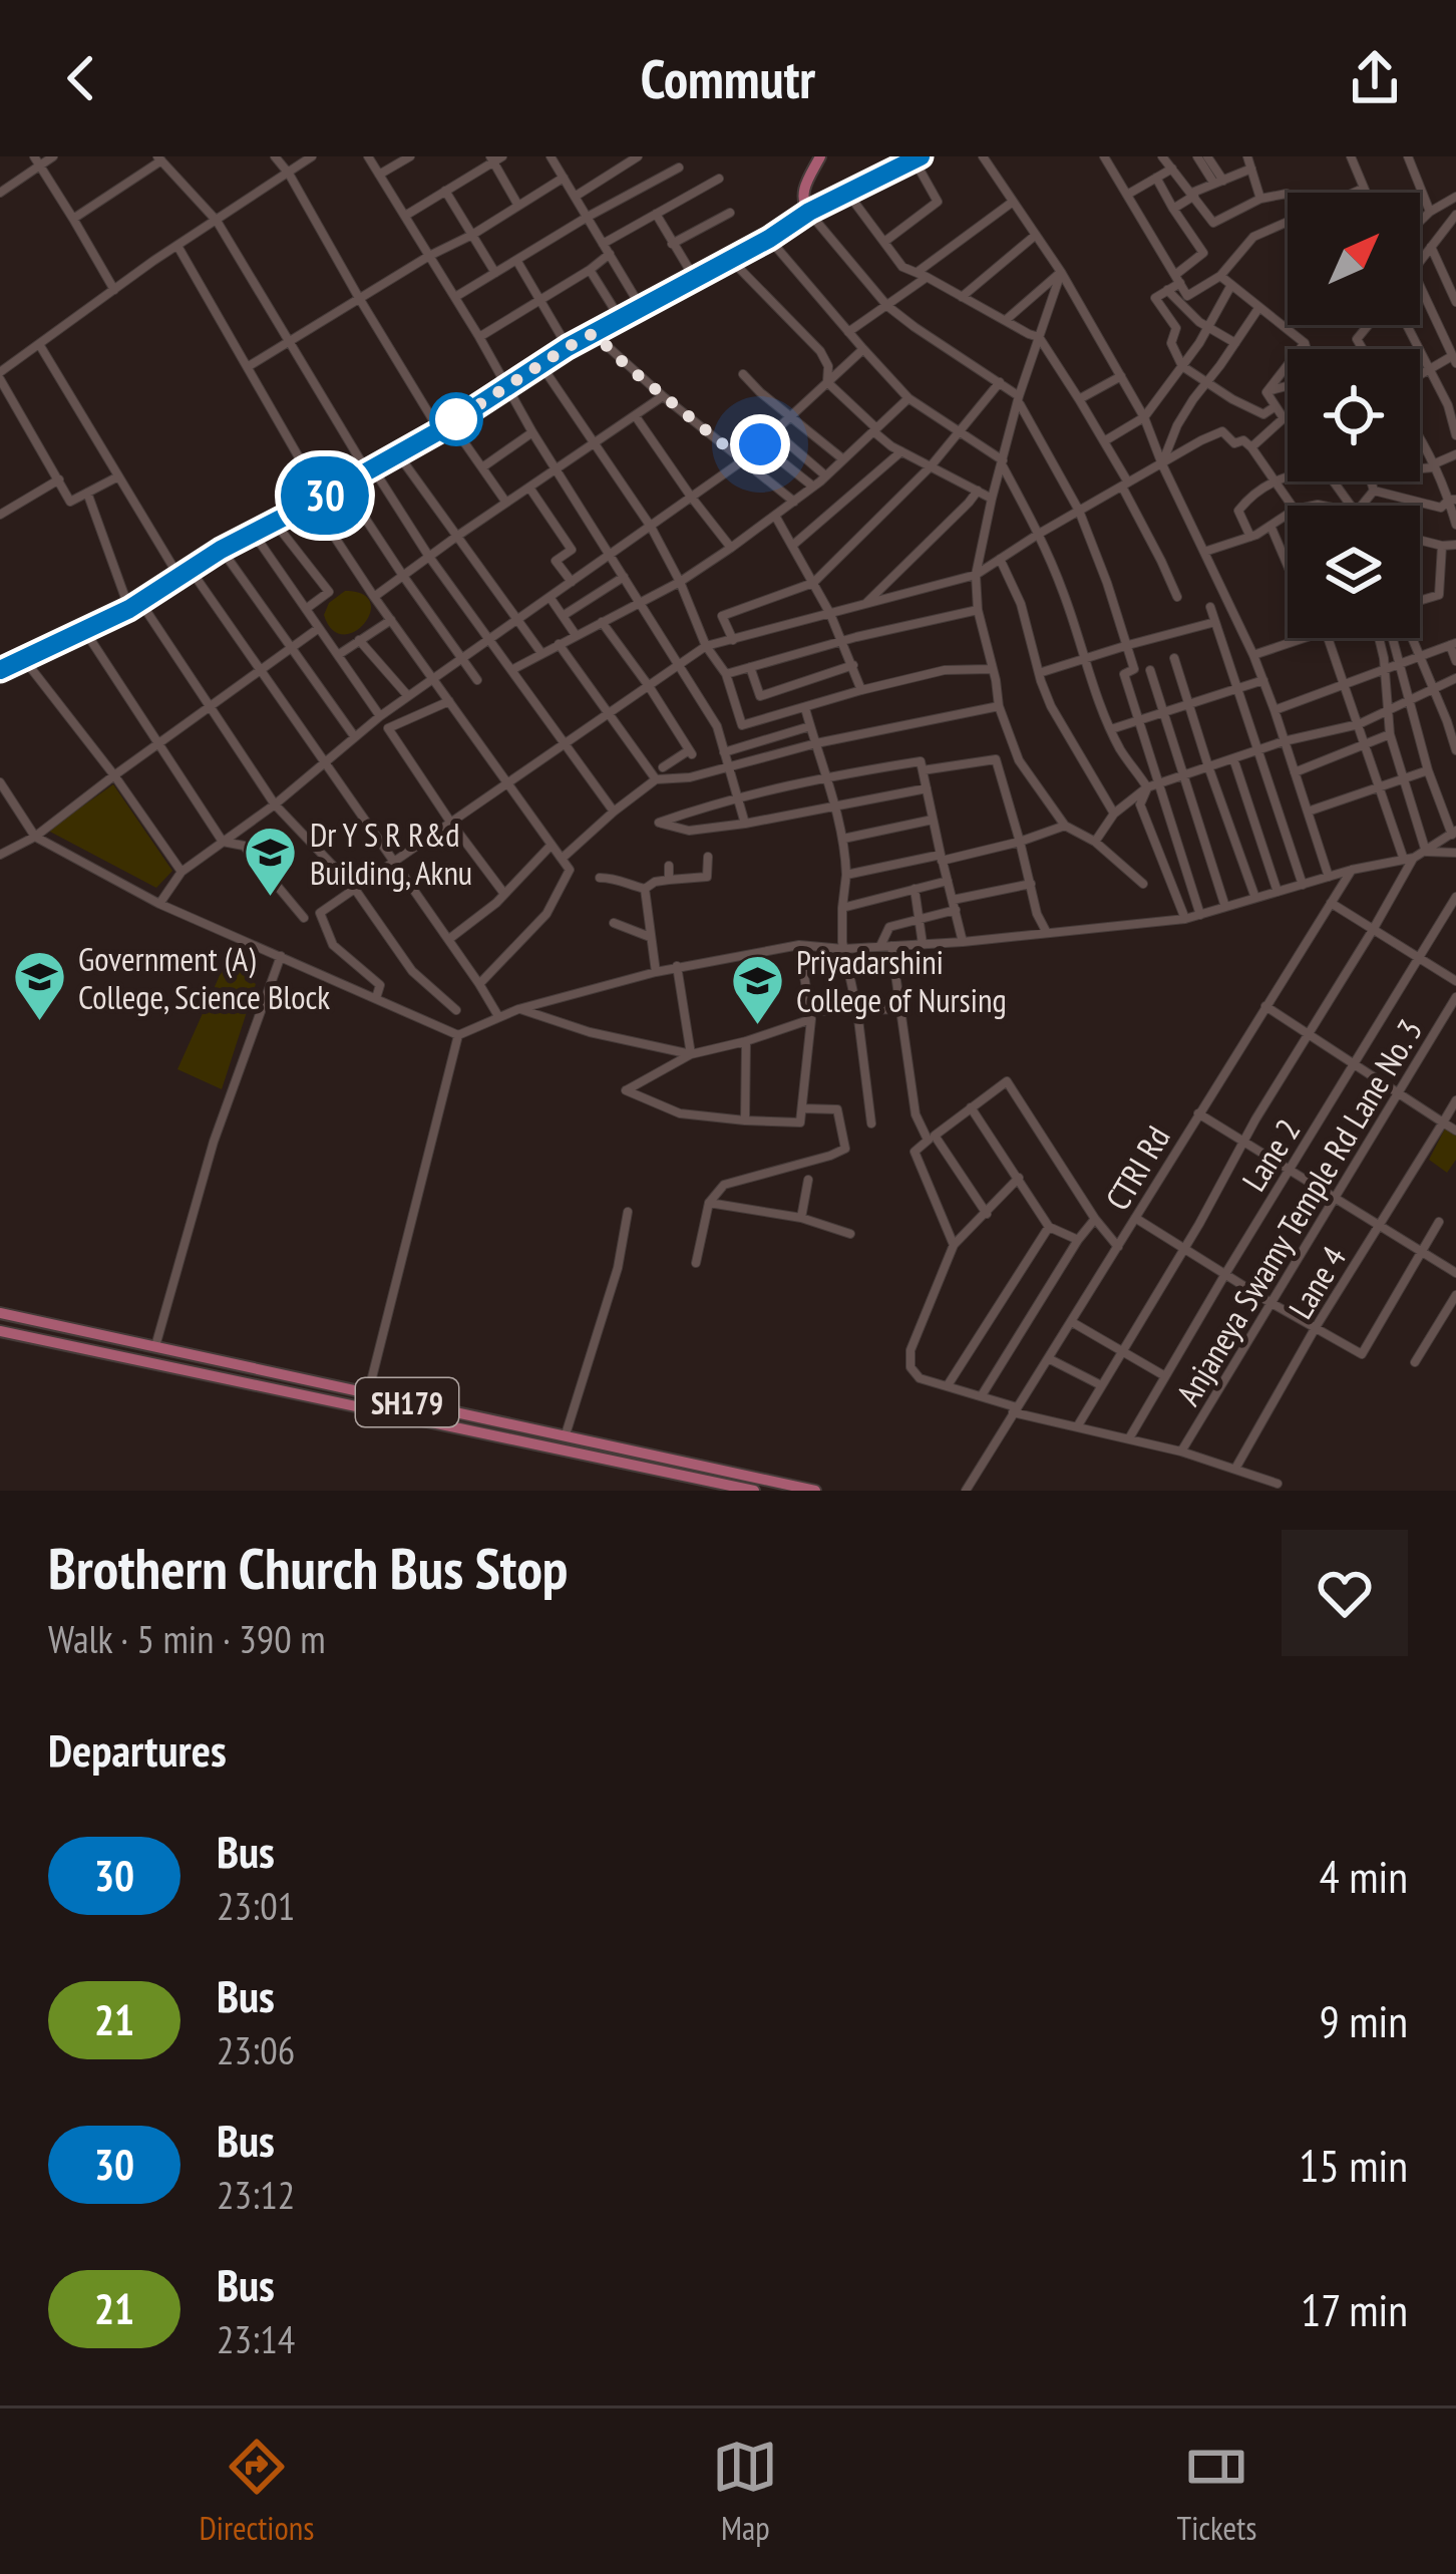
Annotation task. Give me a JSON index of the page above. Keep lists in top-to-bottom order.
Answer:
{
  "streets": {
    "main road": ["SH179"],
    "street": [
      "Lane 2",
      "CTRI Rd",
      "Anjaneya Swamy Temple Rd Lane No. 3",
      "Lane 4"
    ]
  },
  "places": {
    "school or university": ["Dr Y S R R&d Building, Aknu", "Government (A) College, Science Block", "Priyadarshini College of Nursing"]
  },
  "lines": ["bus line 30"],
  "north": "top right",
  "page": {
    "header": "Commutr",
    "on_map": "30",
    "heading": [
      ["Brothern Church Bus Stop", "Walk · 5 min · 390 m"],
      "Departures"
    ],
    "list": [
      {
        "mark": "30",
        "name": "Bus",
        "note": "23:01",
        "value": "4 min"
      },
      {
        "mark": "21",
        "name": "Bus",
        "note": "23:06",
        "value": "9 min"
      },
      {
        "mark": "30",
        "name": "Bus",
        "note": "23:12",
        "value": "15 min"
      },
      {
        "mark": "21",
        "name": "Bus",
        "note": "23:14",
        "value": "17 min"
      }
    ],
    "tabs": ["Directions", "Map", "Tickets"]
  }
}
